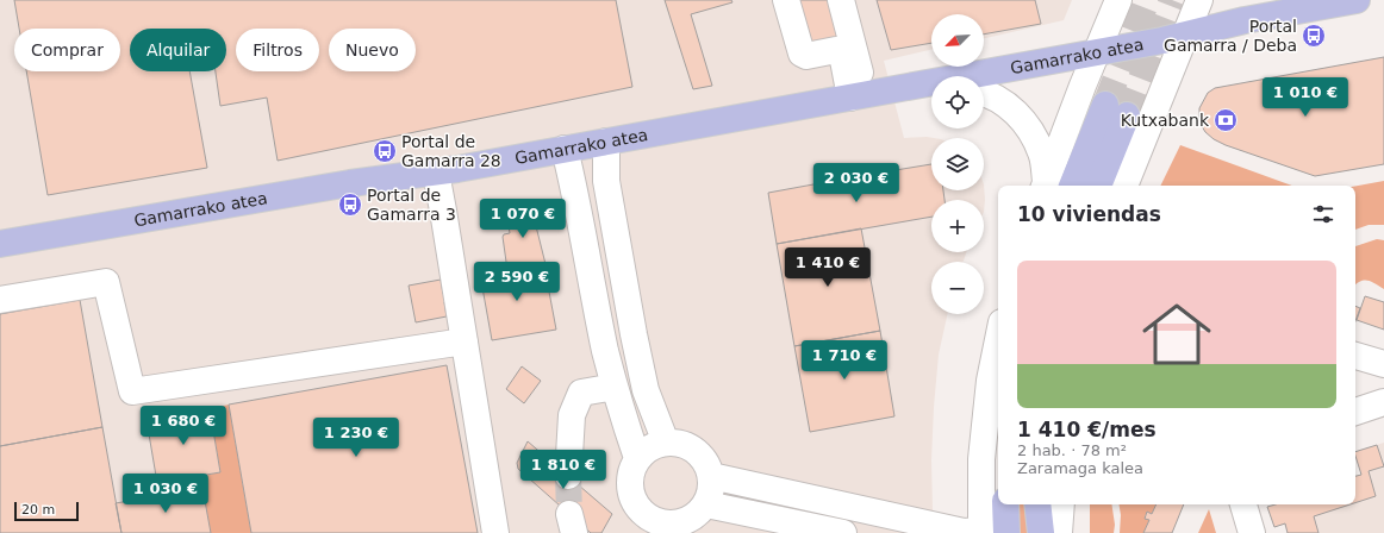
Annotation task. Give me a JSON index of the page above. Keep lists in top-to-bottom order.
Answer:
{
  "streets": {
    "main road": ["Gamarrako atea"]
  },
  "places": {
    "bus stop": ["Portal Gamarra / Deba", "Portal de Gamarra 28", "Portal de Gamarra 3"],
    "bank": ["Kutxabank"]
  },
  "scale_bar": "20 m",
  "north": "bottom left",
  "page": {
    "map_buttons": ["+", "−"],
    "chip": [
      "Comprar",
      "Alquilar",
      "Filtros",
      "Nuevo"
    ],
    "price": [
      "1 010 €",
      "2 030 €",
      "1 070 €",
      "1 410 €",
      "2 590 €",
      "1 710 €",
      "1 680 €",
      "1 230 €",
      "1 810 €",
      "1 030 €"
    ],
    "heading": "10 viviendas",
    "list": [
      {
        "name": "1 410 €/mes",
        "note": "2 hab. · 78 m² · Zaramaga kalea"
      }
    ],
    "scale": "20 m"
  }
}
